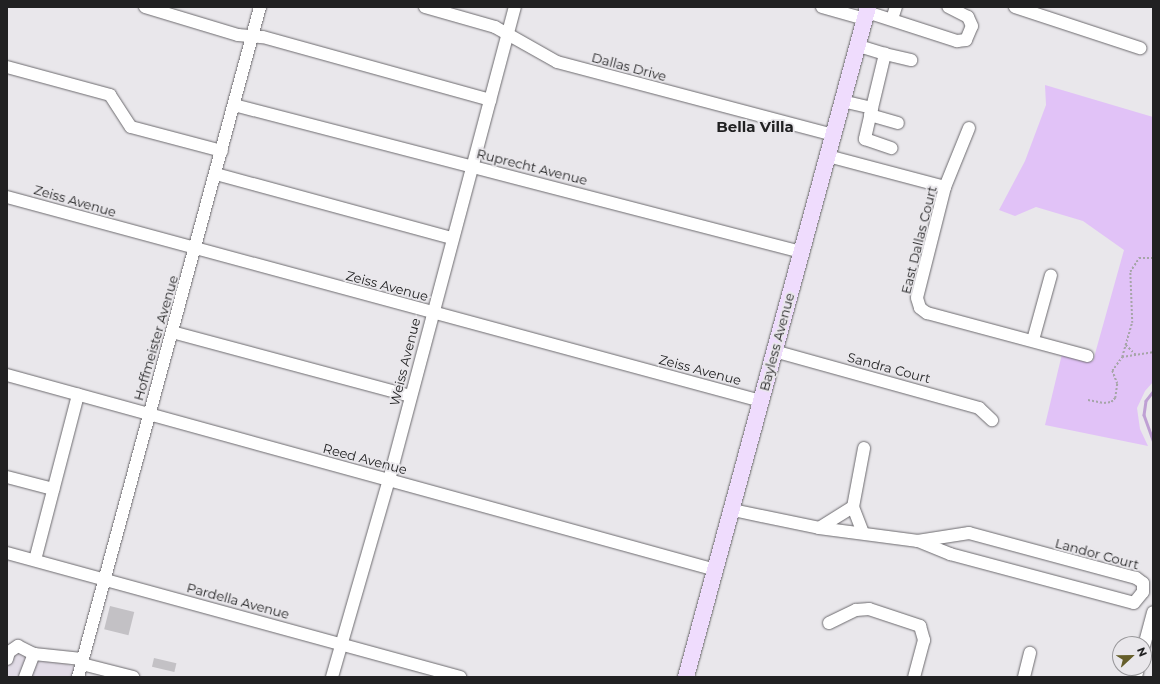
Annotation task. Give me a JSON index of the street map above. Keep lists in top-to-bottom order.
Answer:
{
  "streets": {
    "main road": ["Bayless Avenue"],
    "street": [
      "Dallas Drive",
      "Ruprecht Avenue",
      "Zeiss Avenue",
      "East Dallas Court",
      "Hoffmeister Avenue",
      "Weiss Avenue",
      "Sandra Court",
      "Reed Avenue",
      "Landor Court",
      "Pardella Avenue"
    ]
  },
  "crossings": [
    ["Dallas Drive", "Bayless Avenue"],
    ["Dallas Drive", "Weiss Avenue"],
    ["Ruprecht Avenue", "Hoffmeister Avenue"],
    ["Ruprecht Avenue", "Bayless Avenue"],
    ["Ruprecht Avenue", "Weiss Avenue"],
    ["Zeiss Avenue", "Hoffmeister Avenue"],
    ["Zeiss Avenue", "Bayless Avenue"],
    ["Zeiss Avenue", "Weiss Avenue"],
    ["Hoffmeister Avenue", "Reed Avenue"],
    ["Hoffmeister Avenue", "Pardella Avenue"],
    ["Bayless Avenue", "Sandra Court"],
    ["Bayless Avenue", "Reed Avenue"],
    ["Bayless Avenue", "Landor Court"],
    ["Weiss Avenue", "Reed Avenue"],
    ["Weiss Avenue", "Pardella Avenue"]
  ],
  "districts": ["Bella Villa"],
  "north": "right"
}
